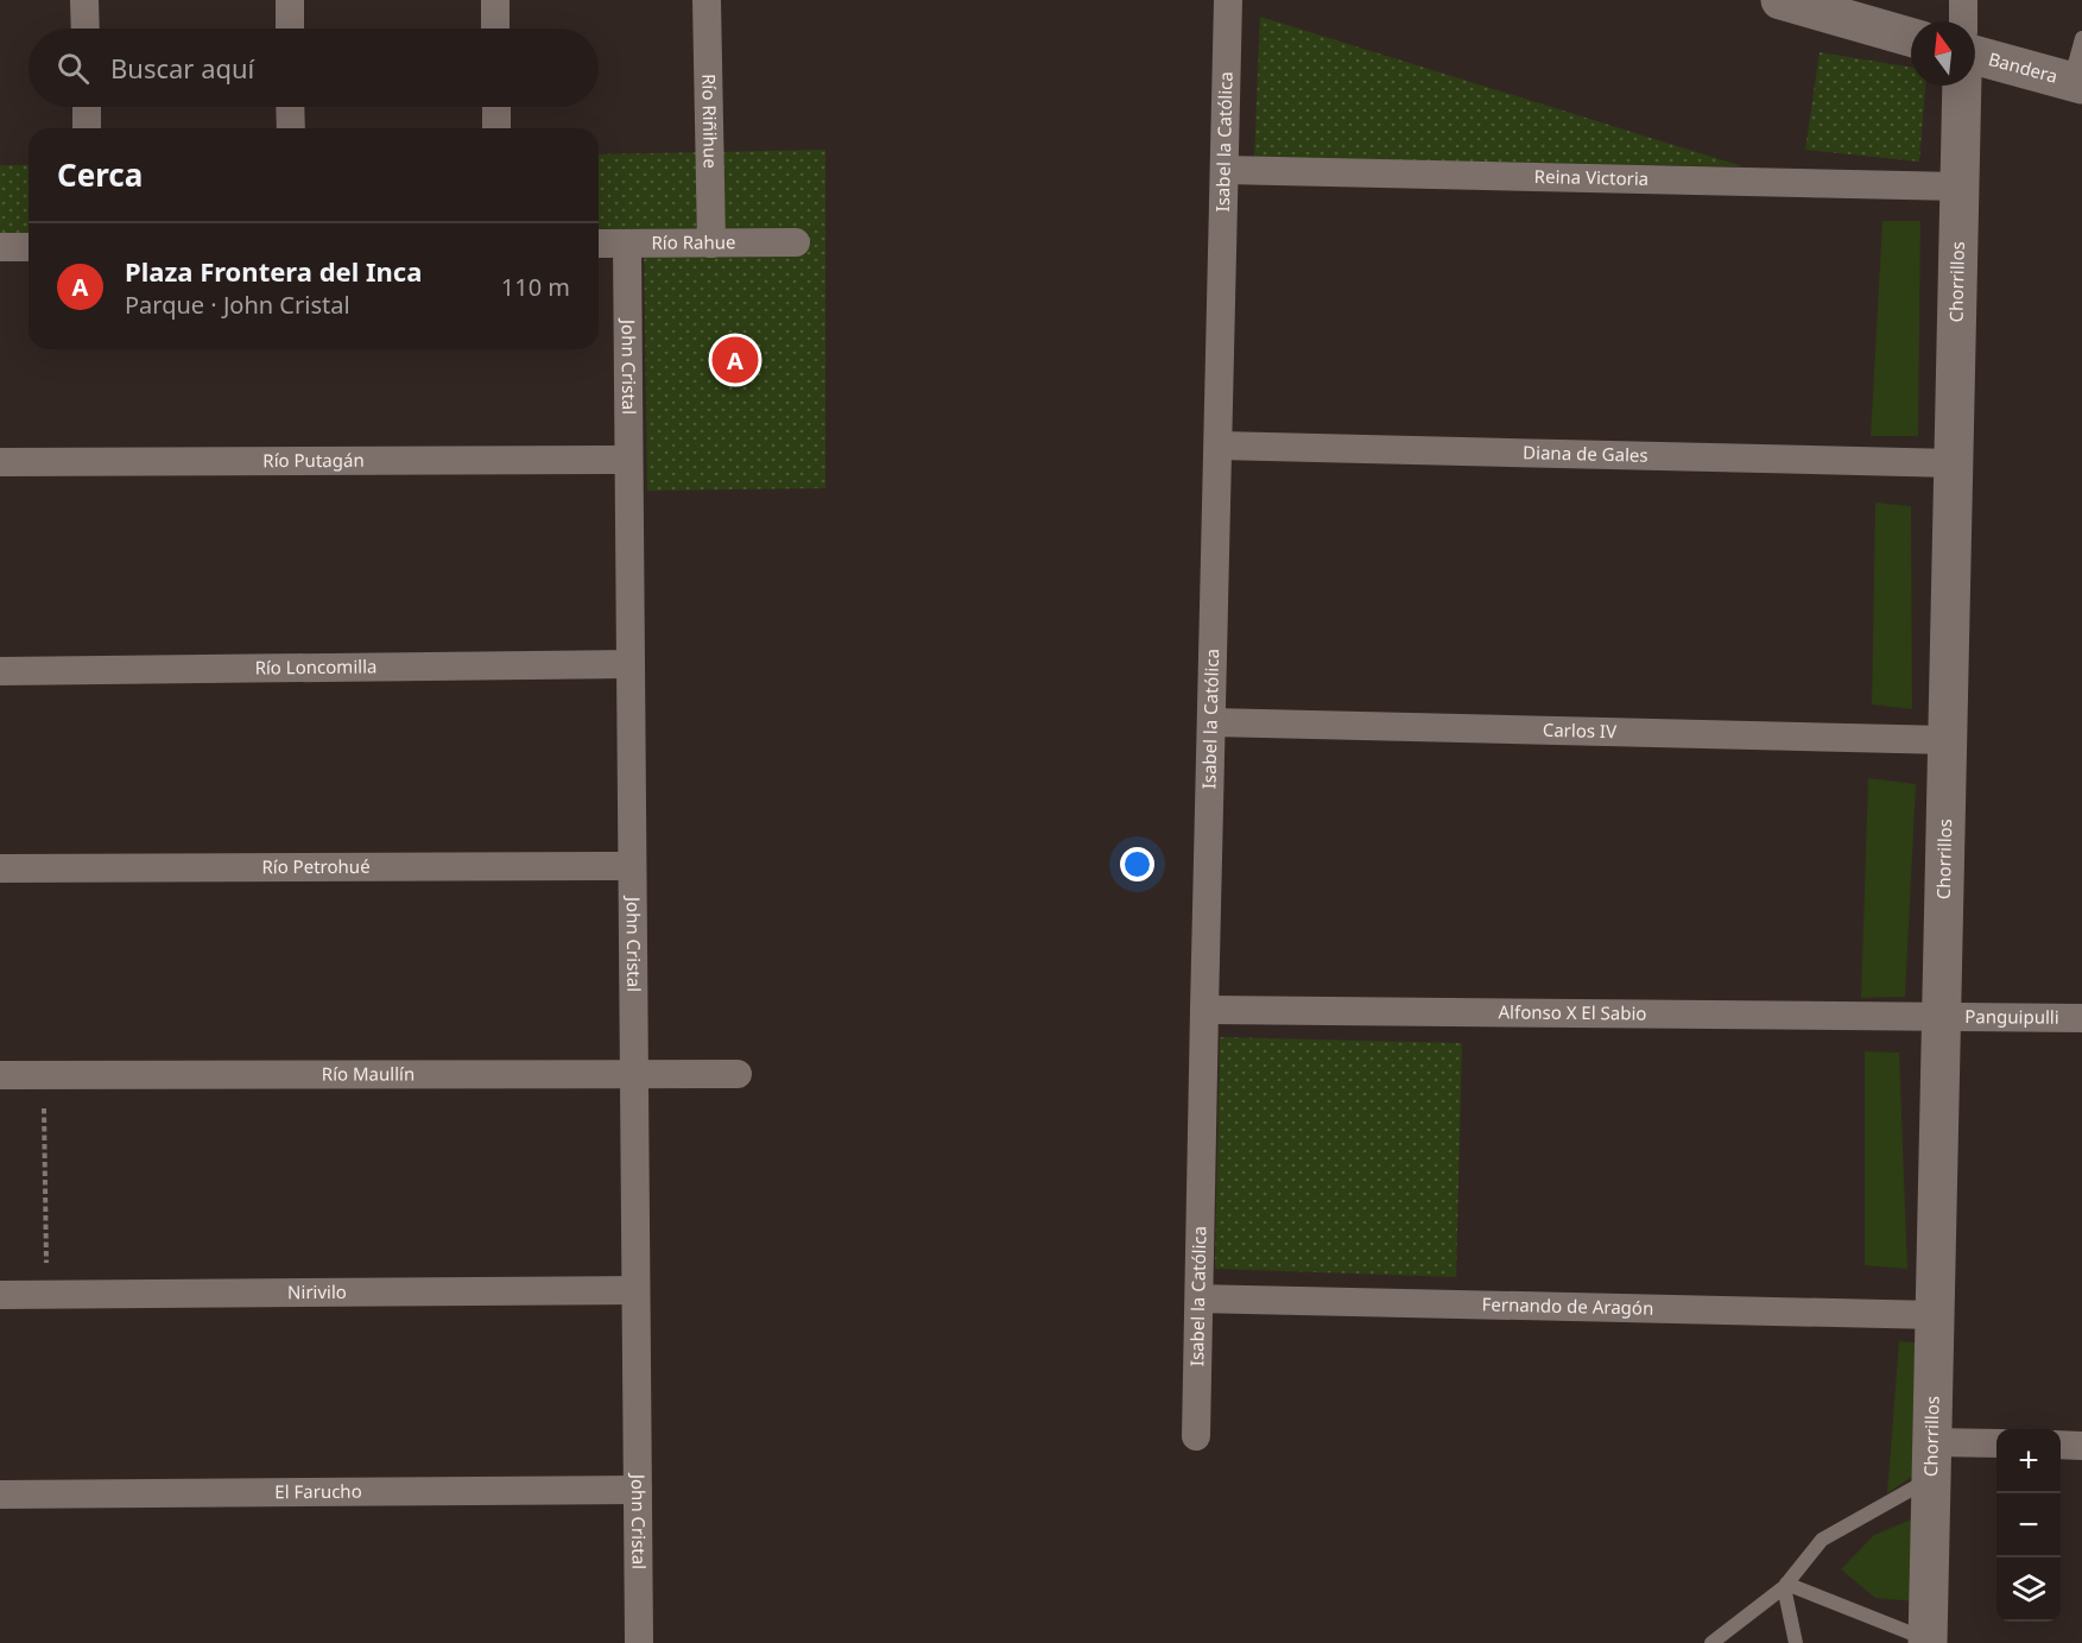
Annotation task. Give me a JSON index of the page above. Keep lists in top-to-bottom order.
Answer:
{
  "streets": {
    "street": [
      "Bandera",
      "Río Riñihue",
      "Isabel la Católica",
      "Reina Victoria",
      "Río Rahue",
      "Chorrillos",
      "John Cristal",
      "Diana de Gales",
      "Río Putagán",
      "Río Loncomilla",
      "Carlos IV",
      "Río Petrohué",
      "Alfonso X El Sabio",
      "Panguipulli",
      "Río Maullín",
      "Nirivilo",
      "Fernando de Aragón",
      "El Farucho"
    ]
  },
  "crossings": [
    ["Río Riñihue", "Río Rahue"],
    ["Isabel la Católica", "Reina Victoria"],
    ["Isabel la Católica", "Diana de Gales"],
    ["Isabel la Católica", "Carlos IV"],
    ["Isabel la Católica", "Alfonso X El Sabio"],
    ["Isabel la Católica", "Fernando de Aragón"],
    ["Reina Victoria", "Chorrillos"],
    ["Río Rahue", "John Cristal"],
    ["Chorrillos", "Diana de Gales"],
    ["Chorrillos", "Carlos IV"],
    ["Chorrillos", "Alfonso X El Sabio"],
    ["Chorrillos", "Panguipulli"],
    ["Chorrillos", "Fernando de Aragón"],
    ["John Cristal", "Río Putagán"],
    ["John Cristal", "Río Loncomilla"],
    ["John Cristal", "Río Petrohué"],
    ["John Cristal", "Río Maullín"],
    ["John Cristal", "Nirivilo"],
    ["John Cristal", "El Farucho"],
    ["Alfonso X El Sabio", "Panguipulli"]
  ],
  "north": "top",
  "page": {
    "search": "Buscar aquí",
    "heading": "Cerca",
    "list": [
      {
        "mark": "A",
        "name": "Plaza Frontera del Inca",
        "note": "Parque · John Cristal",
        "value": "110 m"
      }
    ],
    "pins": "A",
    "map_buttons": ["+", "−"]
  }
}
